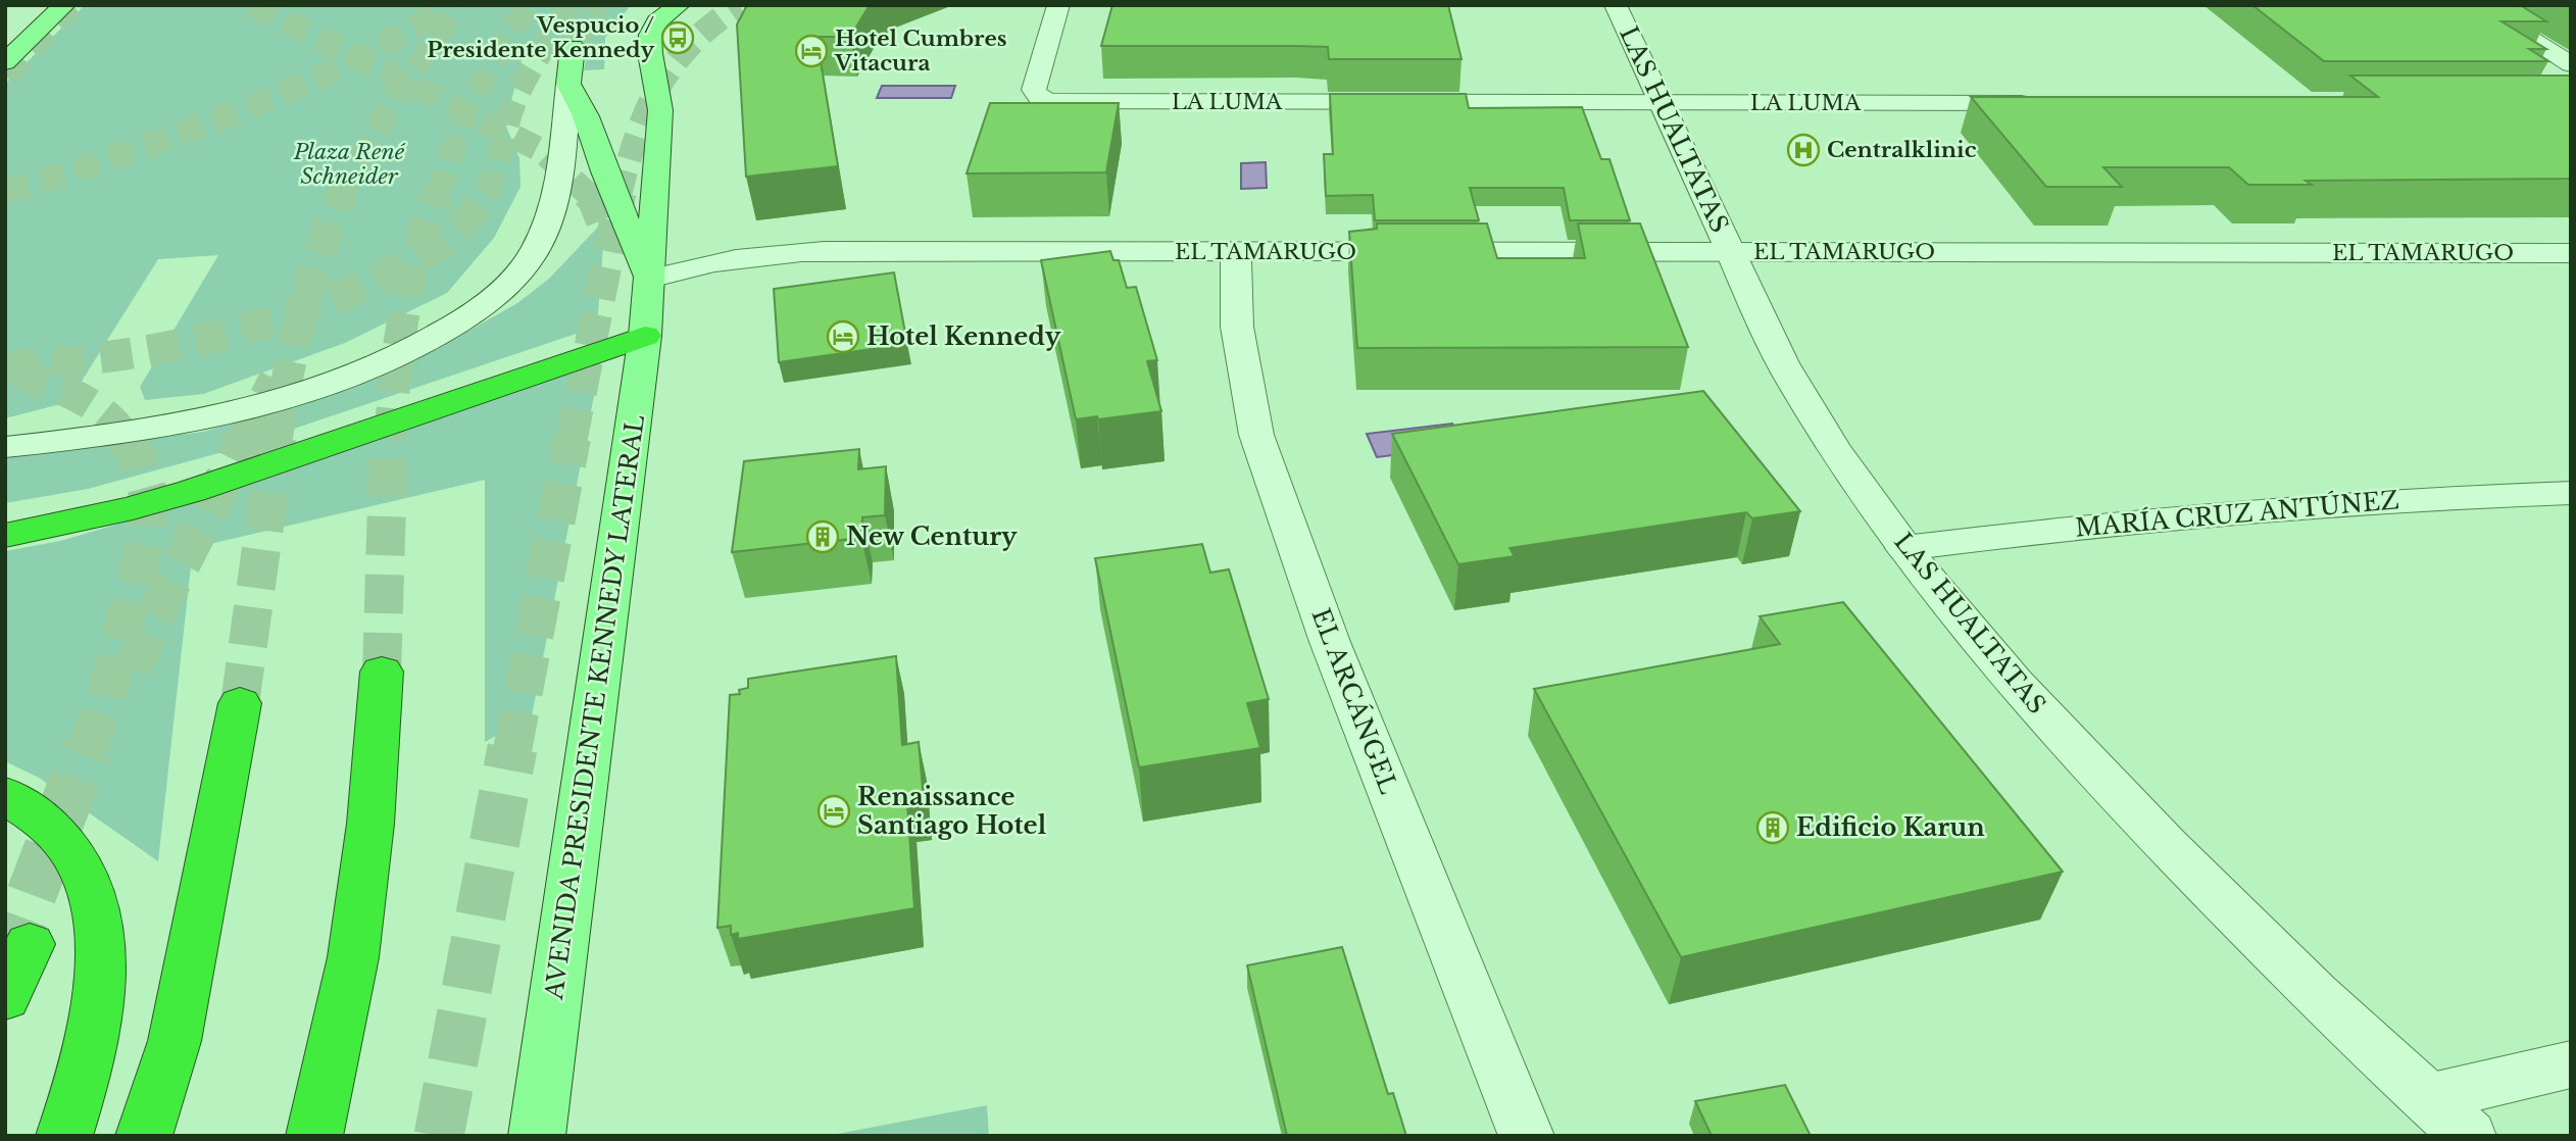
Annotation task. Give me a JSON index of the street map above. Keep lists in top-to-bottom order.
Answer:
{
  "streets": {
    "main road": ["AVENIDA PRESIDENTE KENNEDY LATERAL"],
    "street": [
      "LA LUMA",
      "LAS HUALTATAS",
      "EL TAMARUGO",
      "MARÍA CRUZ ANTÚNEZ",
      "EL ARCÁNGEL"
    ]
  },
  "crossings": [
    ["LA LUMA", "LAS HUALTATAS"],
    ["LAS HUALTATAS", "EL TAMARUGO"],
    ["LAS HUALTATAS", "MARÍA CRUZ ANTÚNEZ"],
    ["EL TAMARUGO", "EL ARCÁNGEL"],
    ["EL TAMARUGO", "AVENIDA PRESIDENTE KENNEDY LATERAL"]
  ],
  "parks": ["Plaza René Schneider"],
  "places": {
    "bus stop": ["Vespucio / Presidente Kennedy"],
    "hotel": ["Hotel Cumbres Vitacura", "Hotel Kennedy", "Renaissance Santiago Hotel"],
    "hospital": ["Centralklinic"],
    "building": ["New Century", "Edificio Karun"]
  }
}
